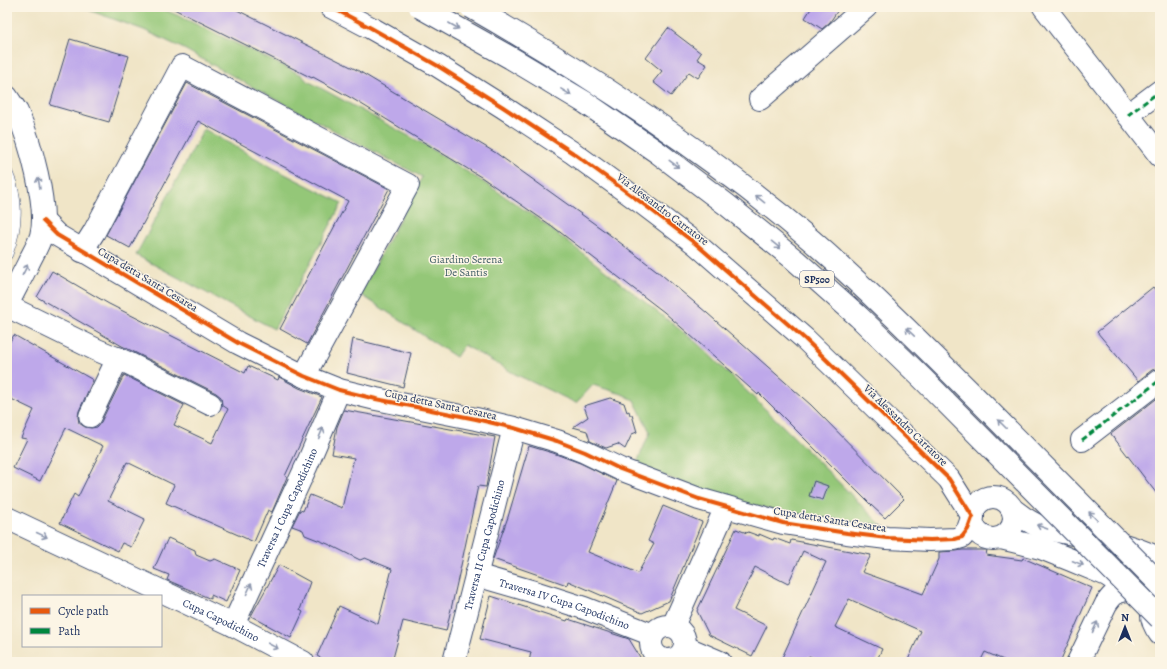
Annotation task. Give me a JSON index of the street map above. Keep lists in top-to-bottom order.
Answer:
{
  "streets": {
    "main road": [
      "Via Alessandro Carratore",
      "Cupa detta Santa Cesarea",
      "SP500",
      "Traversa I Cupa Capodichino",
      "Traversa II Cupa Capodichino",
      "Traversa IV Cupa Capodichino",
      "Cupa Capodichino"
    ]
  },
  "crossings": [
    ["Via Alessandro Carratore", "Cupa detta Santa Cesarea"],
    ["Cupa detta Santa Cesarea", "Traversa I Cupa Capodichino"],
    ["Cupa detta Santa Cesarea", "Traversa II Cupa Capodichino"],
    ["Traversa I Cupa Capodichino", "Cupa Capodichino"],
    ["Traversa II Cupa Capodichino", "Traversa IV Cupa Capodichino"]
  ],
  "one_way": ["Traversa I Cupa Capodichino"],
  "parks": ["Giardino Serena De Santis"],
  "legend": ["Cycle path", "Path"],
  "north": "top"
}
